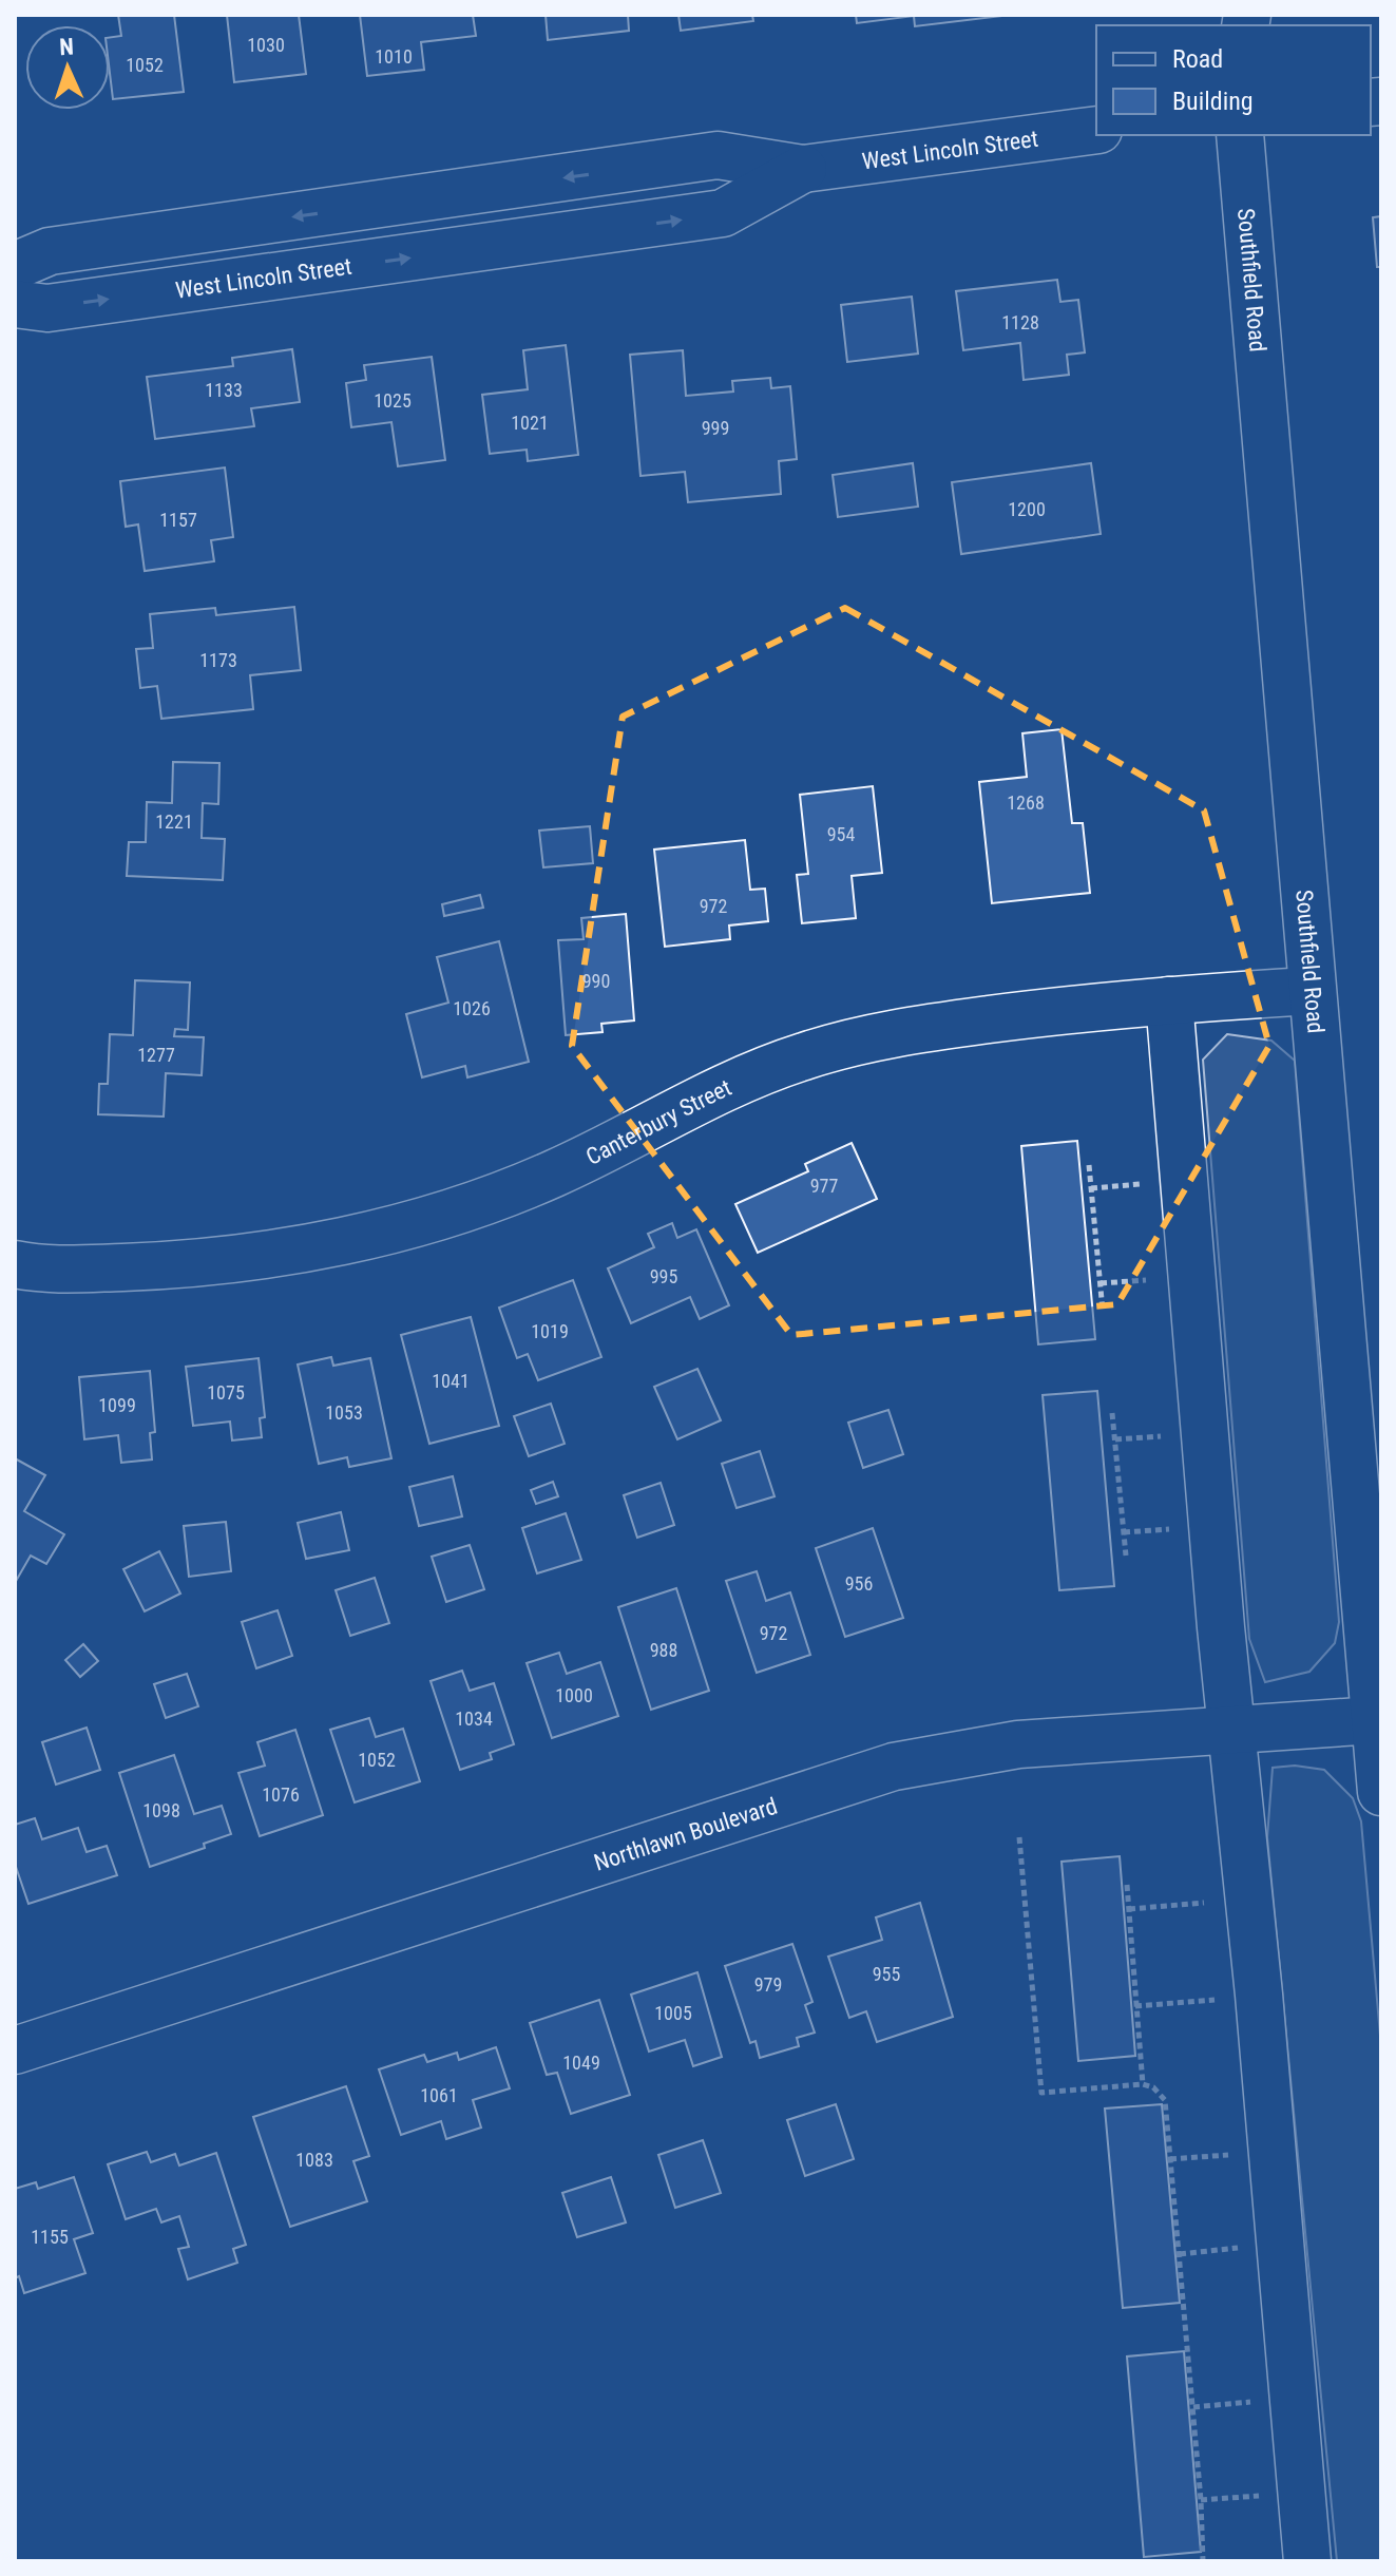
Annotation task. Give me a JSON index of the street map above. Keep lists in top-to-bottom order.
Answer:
{
  "streets": {
    "street": [
      "West Lincoln Street",
      "Southfield Road",
      "Canterbury Street",
      "Northlawn Boulevard"
    ]
  },
  "crossings": [
    ["Southfield Road", "Canterbury Street"],
    ["Southfield Road", "Northlawn Boulevard"]
  ],
  "house_numbers": [
    "1030",
    "1010",
    "1052",
    "1128",
    "1133",
    "1025",
    "1021",
    "999",
    "1200",
    "1157",
    "1173",
    "1268",
    "1221",
    "954",
    "972",
    "990",
    "1026",
    "1277",
    "977",
    "995",
    "1019",
    "1041",
    "1075",
    "1099",
    "1053",
    "956",
    "972",
    "988",
    "1000",
    "1034",
    "1052",
    "1076",
    "1098",
    "955",
    "979",
    "1005",
    "1049",
    "1061",
    "1083",
    "1155"
  ],
  "legend": ["Road", "Building"],
  "north": "top"
}
